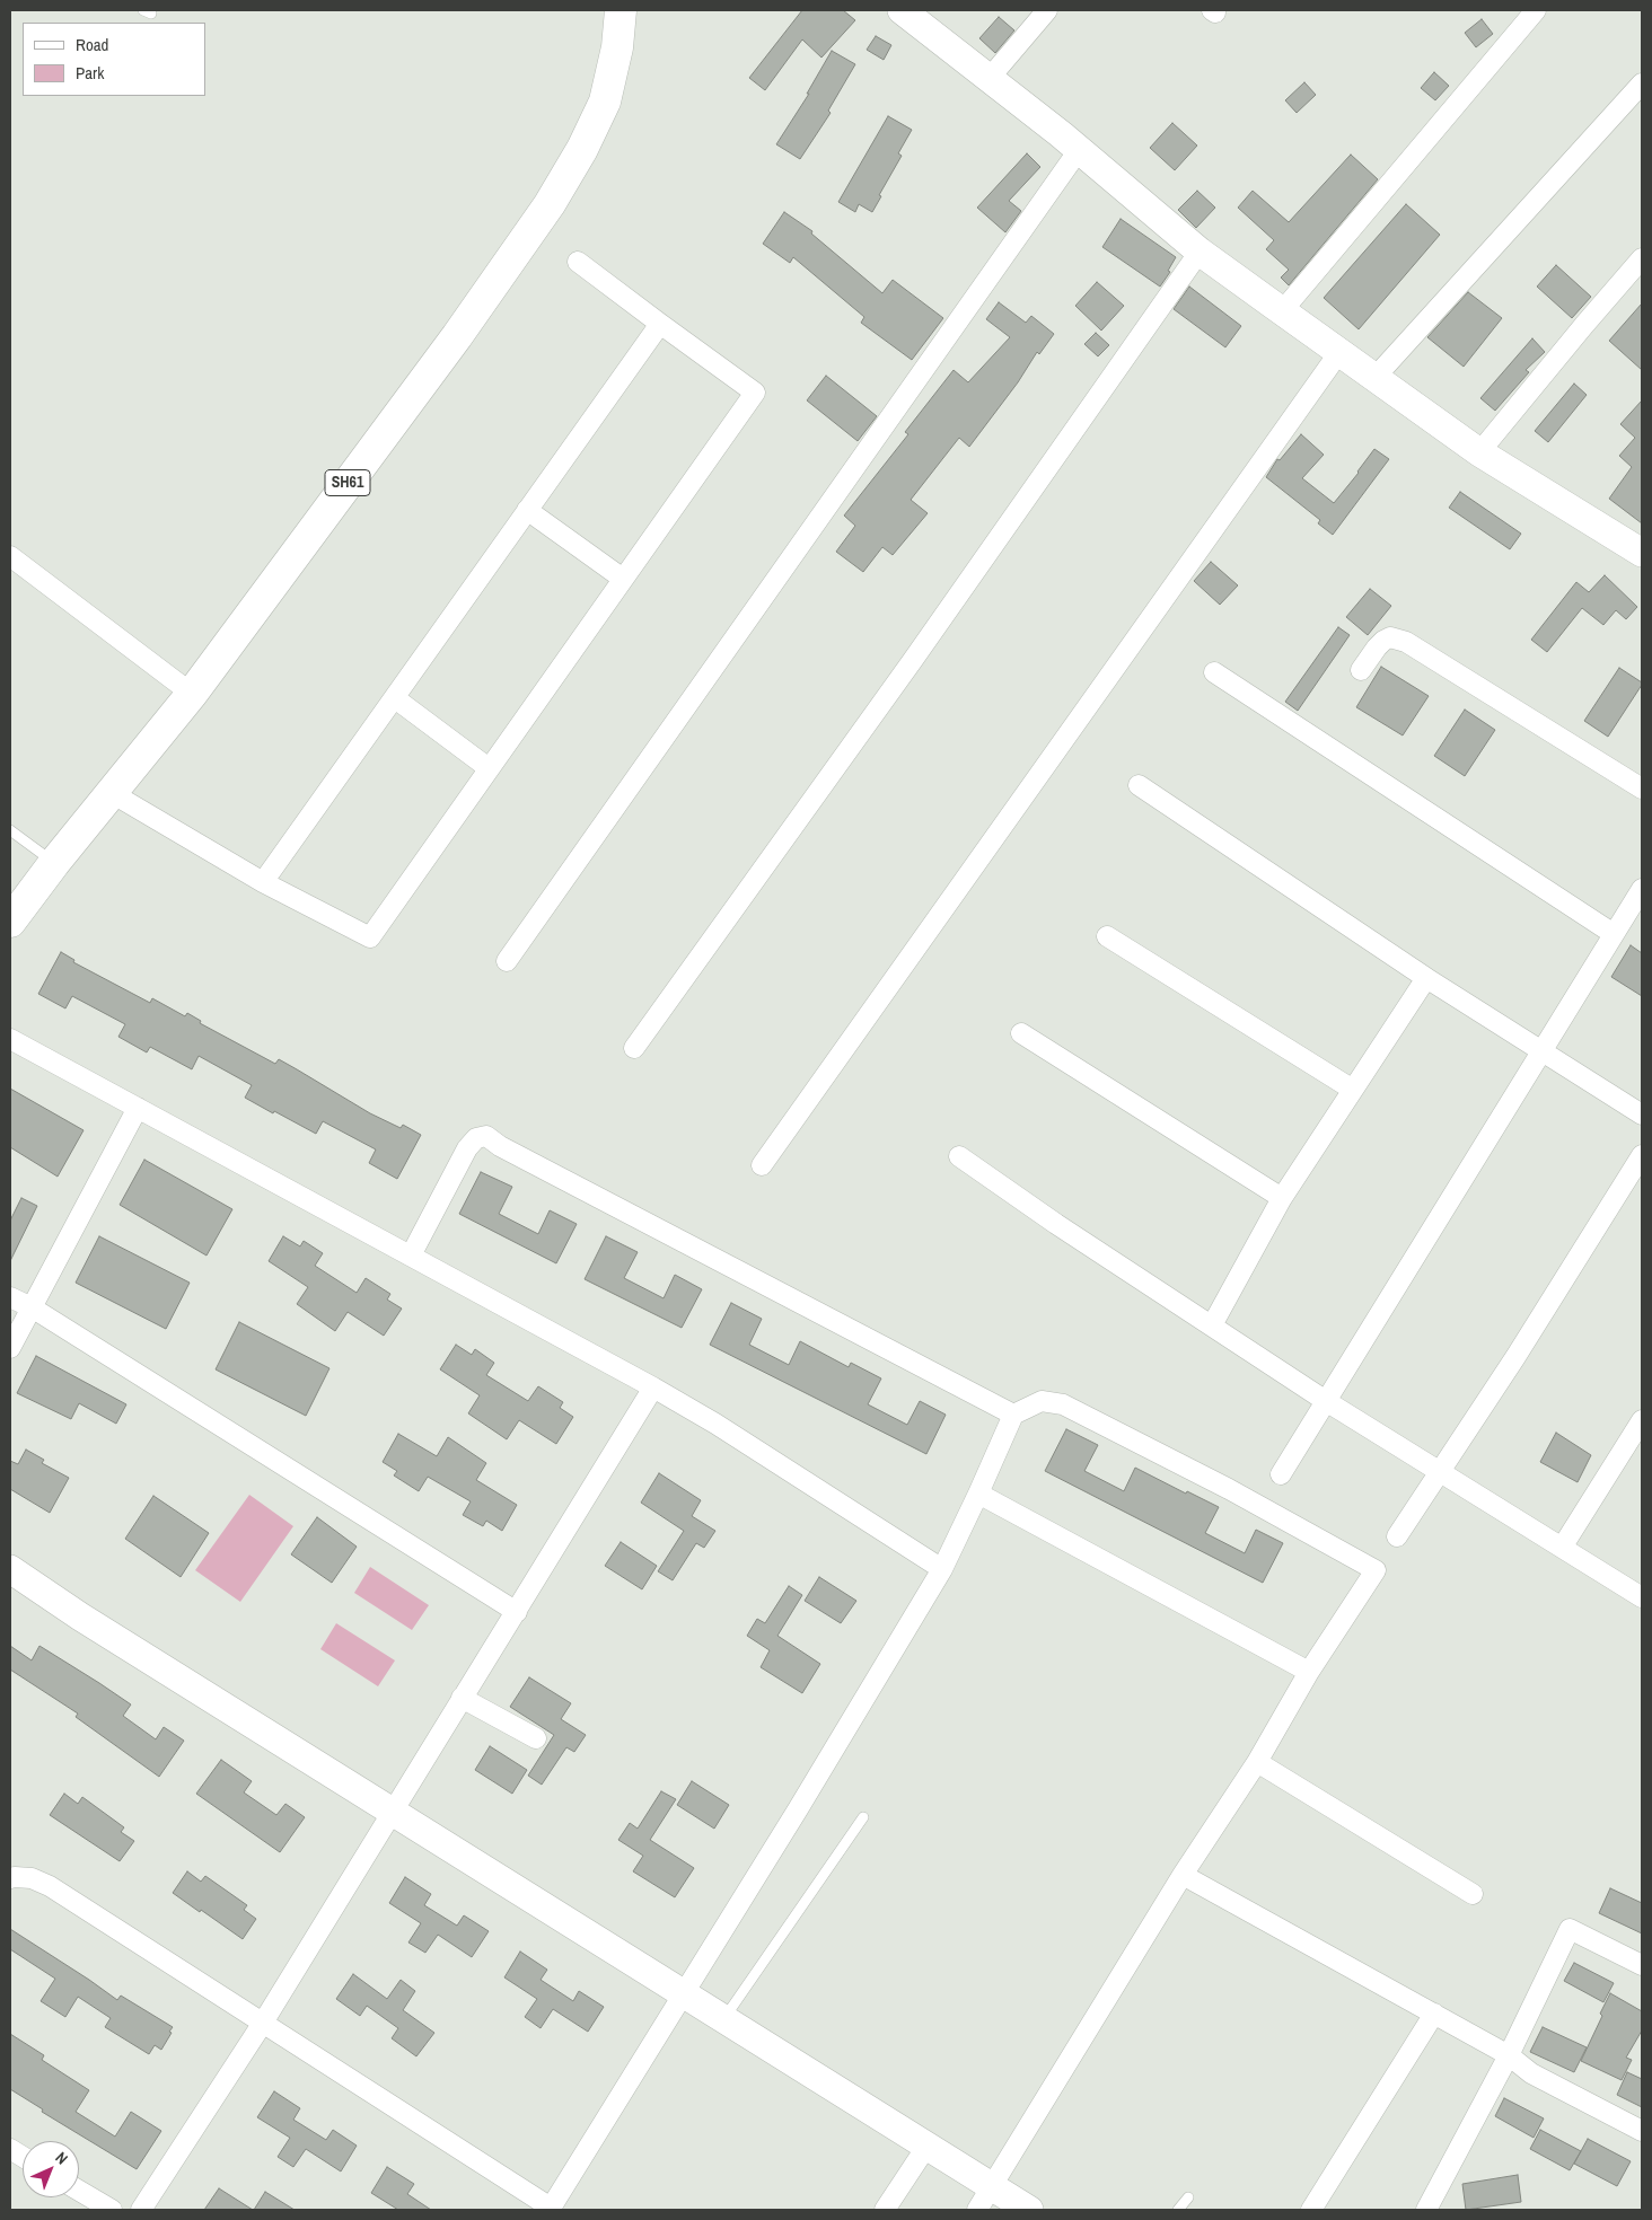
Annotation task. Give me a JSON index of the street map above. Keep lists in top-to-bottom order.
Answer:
{
  "streets": {
    "main road": ["SH61"]
  },
  "legend": ["Road", "Park"],
  "north": "top right"
}
